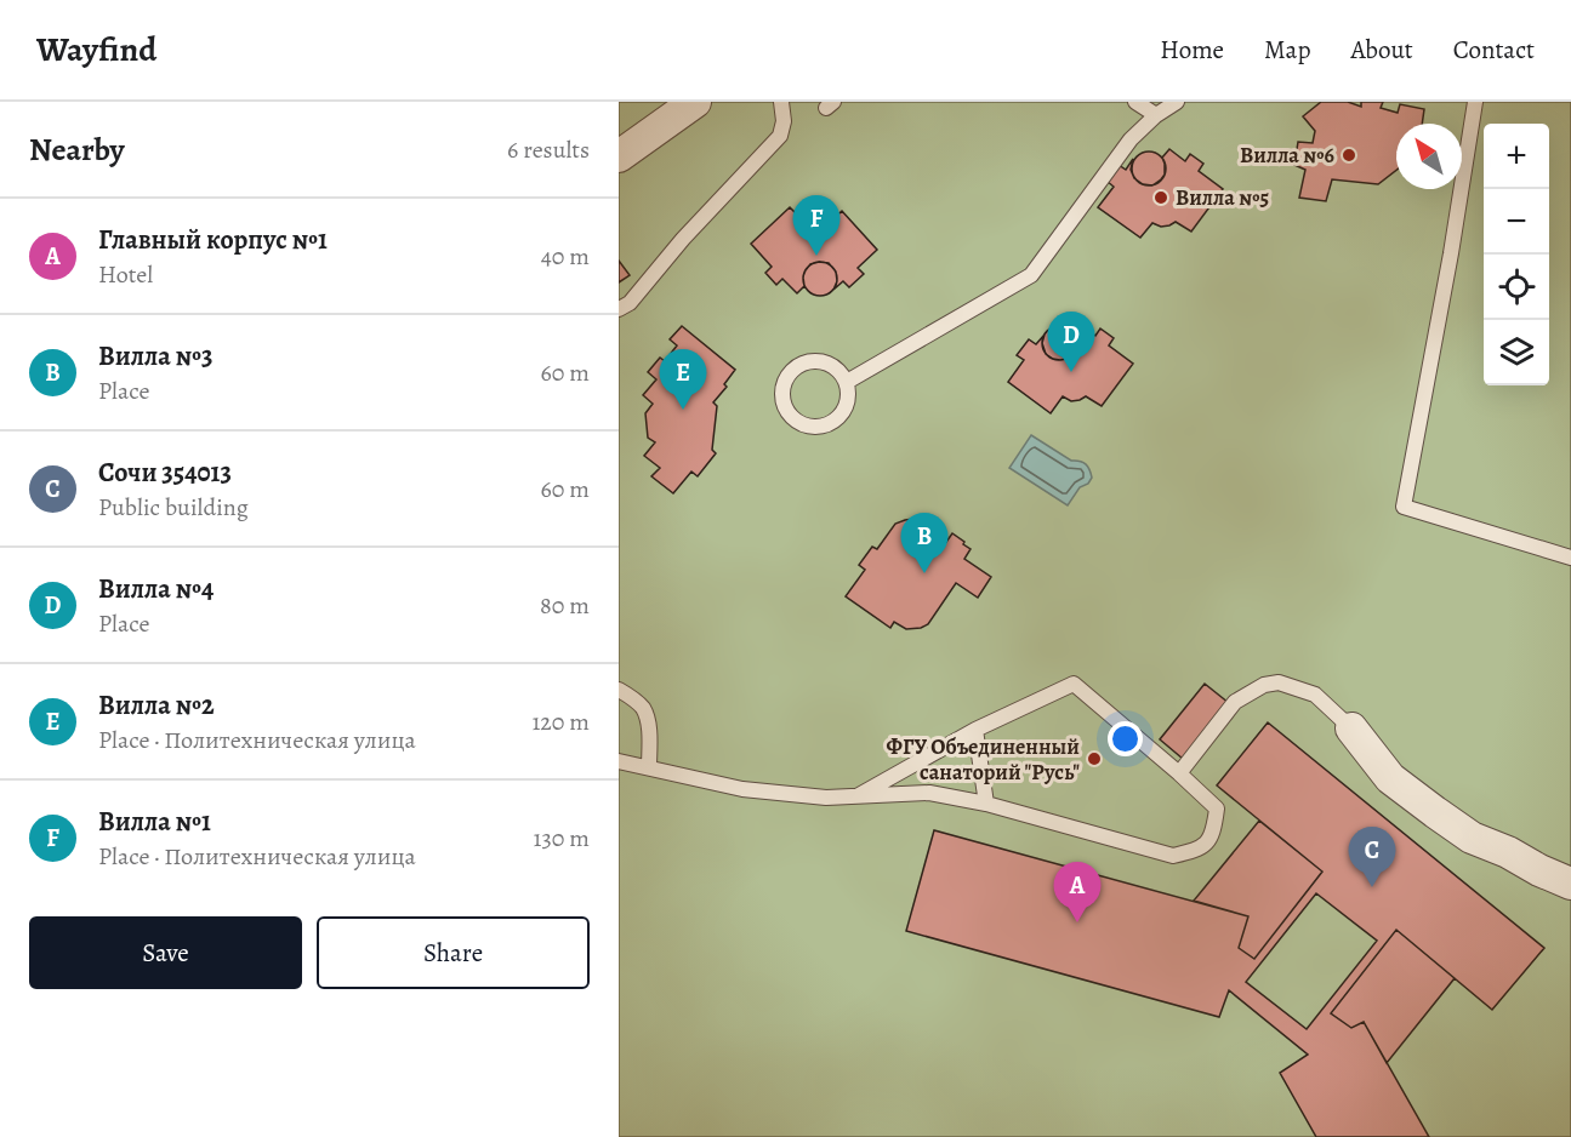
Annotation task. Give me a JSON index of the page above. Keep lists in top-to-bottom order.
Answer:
{
  "places": ["Вилла №6", "Вилла №5", "ФГУ Объединенный санаторий \"Русь\""],
  "north": "top left",
  "page": {
    "header": "Wayfind",
    "nav": [
      "Home",
      "Map",
      "About",
      "Contact"
    ],
    "heading": ["Nearby", "6 results"],
    "map_buttons": ["+", "−"],
    "pins": [
      "F",
      "D",
      "E",
      "B",
      "C",
      "A"
    ],
    "list": [
      {
        "mark": "A",
        "name": "Главный корпус №1",
        "note": "Hotel",
        "value": "40 m"
      },
      {
        "mark": "B",
        "name": "Вилла №3",
        "note": "Place",
        "value": "60 m"
      },
      {
        "mark": "C",
        "name": "Сочи 354013",
        "note": "Public building",
        "value": "60 m"
      },
      {
        "mark": "D",
        "name": "Вилла №4",
        "note": "Place",
        "value": "80 m"
      },
      {
        "mark": "E",
        "name": "Вилла №2",
        "note": "Place · Политехническая улица",
        "value": "120 m"
      },
      {
        "mark": "F",
        "name": "Вилла №1",
        "note": "Place · Политехническая улица",
        "value": "130 m"
      }
    ],
    "buttons": ["Save", "Share"]
  }
}
